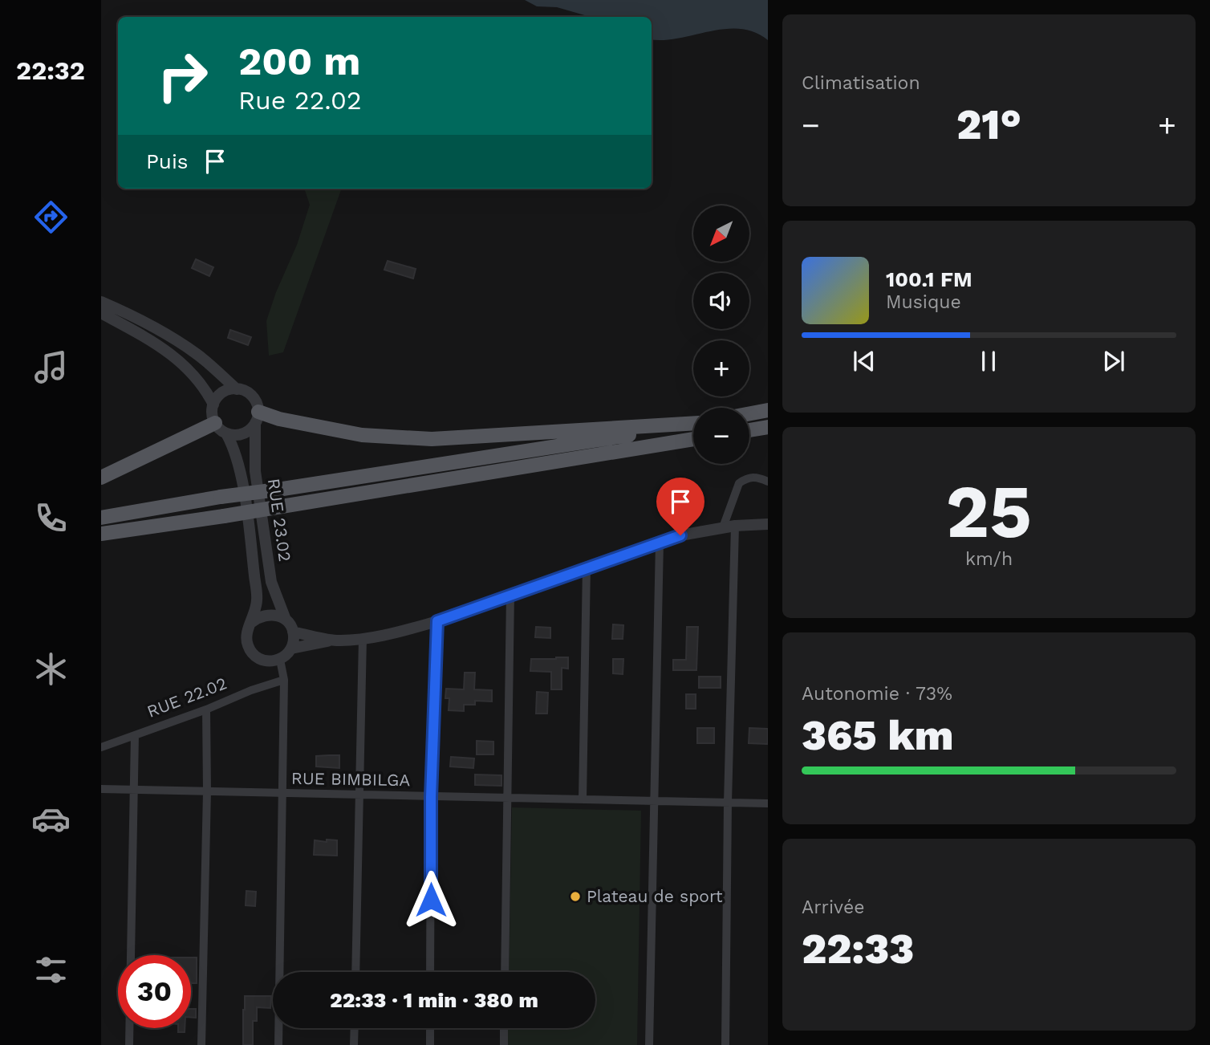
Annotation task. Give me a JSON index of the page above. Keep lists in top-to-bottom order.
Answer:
{
  "streets": {
    "street": ["RUE 23.02", "RUE 22.02", "RUE BIMBILGA"]
  },
  "places": ["Plateau de sport"],
  "north": "bottom left",
  "page": {
    "tabs": "22:32",
    "tile": [
      "Climatisation",
      ["25", "km/h"],
      ["Autonomie · 73%", "365 km"],
      ["Arrivée", "22:33"]
    ],
    "turn": ["200 m", "Rue 22.02"],
    "heat": ["−", "21°", "+"],
    "then": "Puis",
    "map_buttons": ["+", "−"],
    "song": ["100.1 FM", "Musique"],
    "limit": "30",
    "trip": "22:33 · 1 min · 380 m"
  }
}
